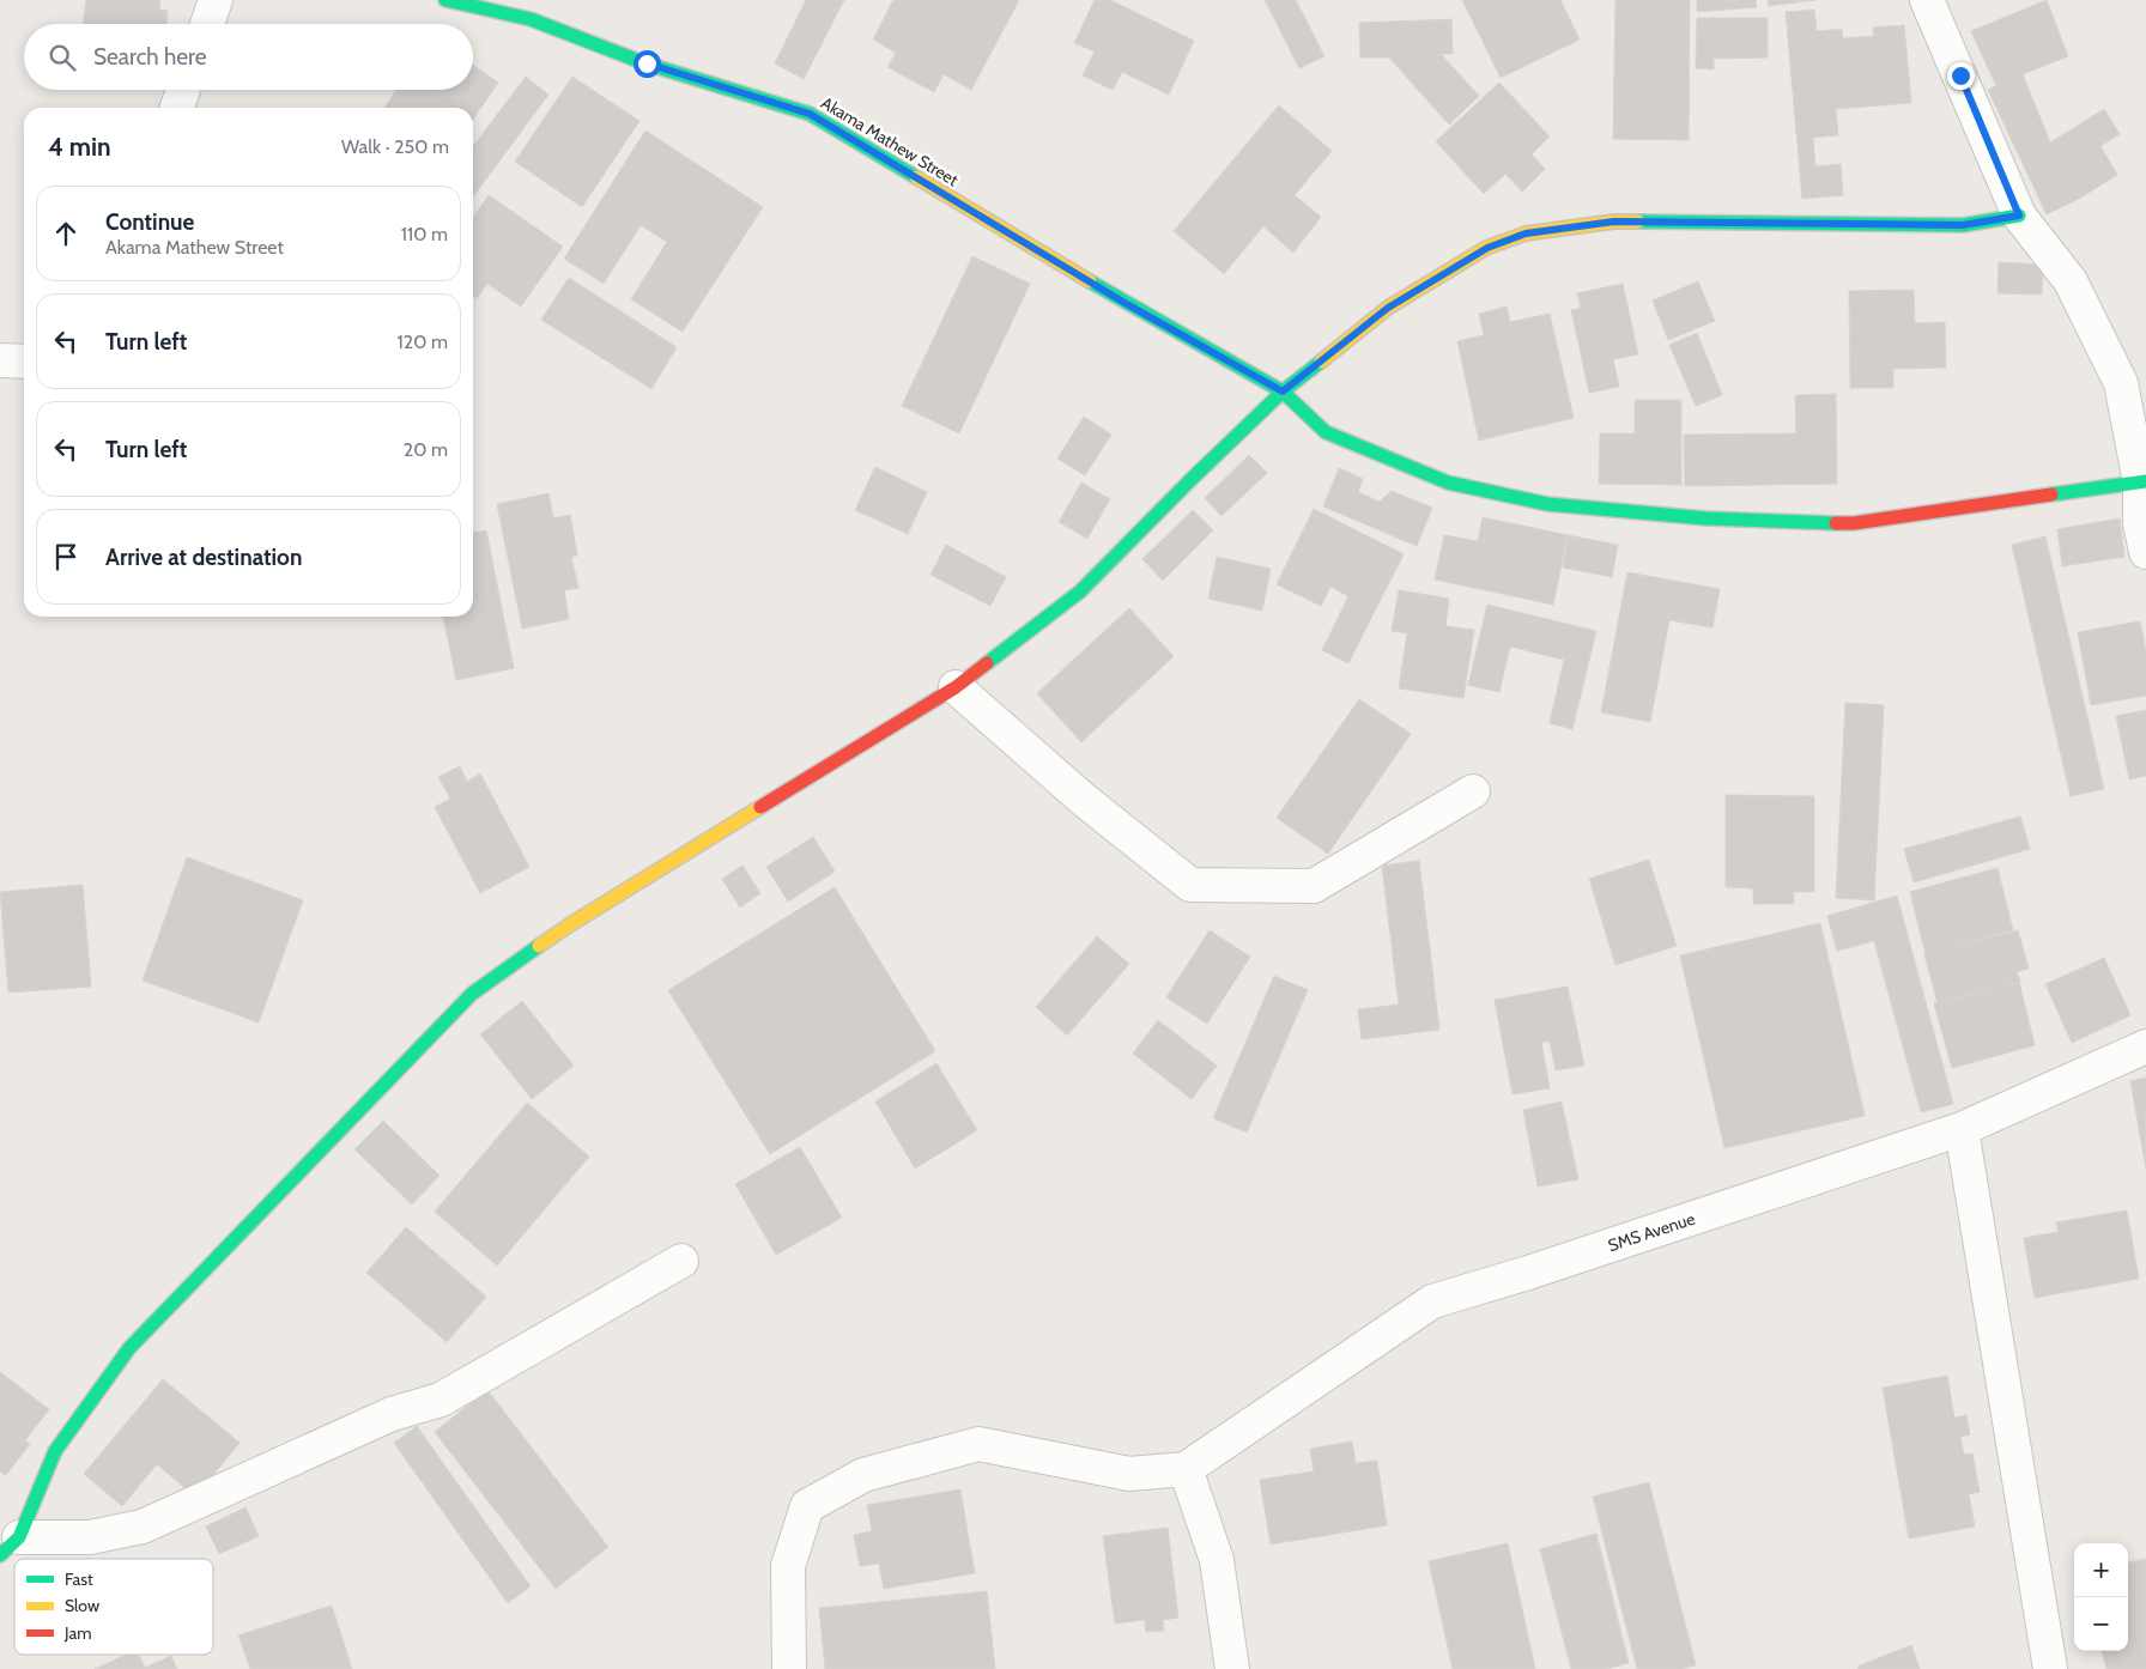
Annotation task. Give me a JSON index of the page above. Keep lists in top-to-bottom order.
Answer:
{
  "streets": {
    "street": ["Akama Mathew Street", "SMS Avenue"]
  },
  "legend": ["Fast", "Slow", "Jam"],
  "page": {
    "search": "Search here",
    "heading": ["4 min", "Walk · 250 m"],
    "list": [
      ["Continue", "Akama Mathew Street", "110 m"],
      ["Turn left", "120 m"],
      ["Turn left", "20 m"],
      "Arrive at destination"
    ],
    "map_buttons": ["+", "−"]
  }
}
